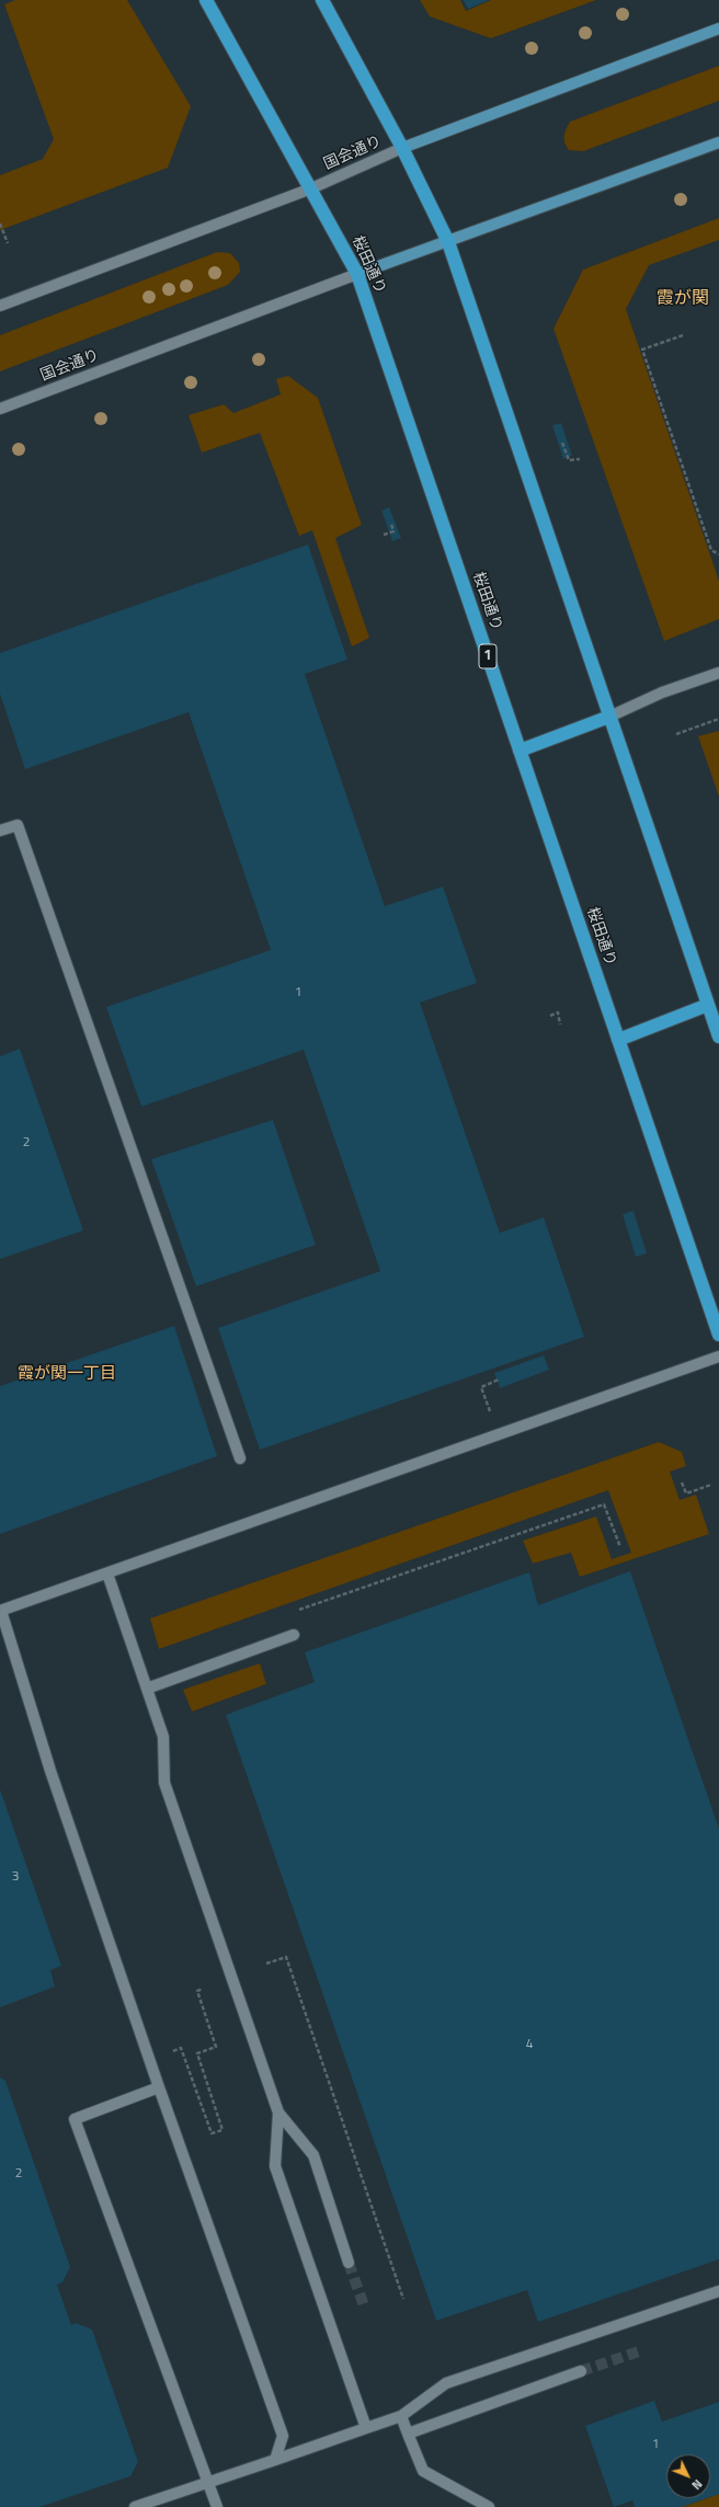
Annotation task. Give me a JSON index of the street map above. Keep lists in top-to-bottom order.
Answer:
{
  "streets": {
    "highway": ["桜田通り", "1"],
    "main road": ["国会通り"]
  },
  "crossings": [
    ["国会通り", "桜田通り"]
  ],
  "districts": ["霞が関", "霞が関一丁目"],
  "house_numbers": [
    "1",
    "2",
    "3",
    "4",
    "2",
    "1"
  ],
  "north": "bottom right"
}
